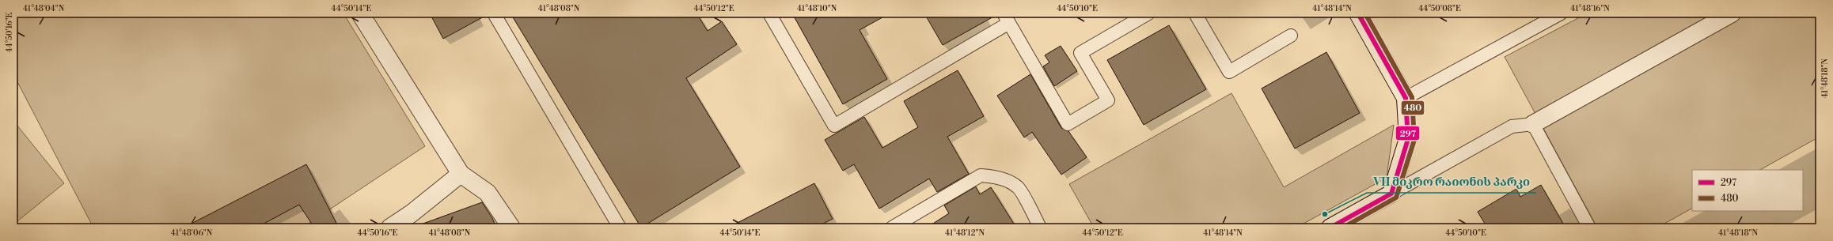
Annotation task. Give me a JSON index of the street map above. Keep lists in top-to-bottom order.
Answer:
{
  "places": ["VII მიკრო რაიონის პარკი"],
  "lines": ["transit line 297", "transit line 480"],
  "legend": ["297", "480"],
  "coordinates": [
    "41°48'04\"N",
    "44°50'14\"E",
    "41°48'08\"N",
    "44°50'12\"E",
    "41°48'10\"N",
    "44°50'10\"E",
    "41°48'14\"N",
    "44°50'08\"E",
    "41°48'16\"N",
    "44°50'16\"E",
    "41°48'18\"N",
    "41°48'06\"N",
    "41°48'12\"N"
  ]
}
